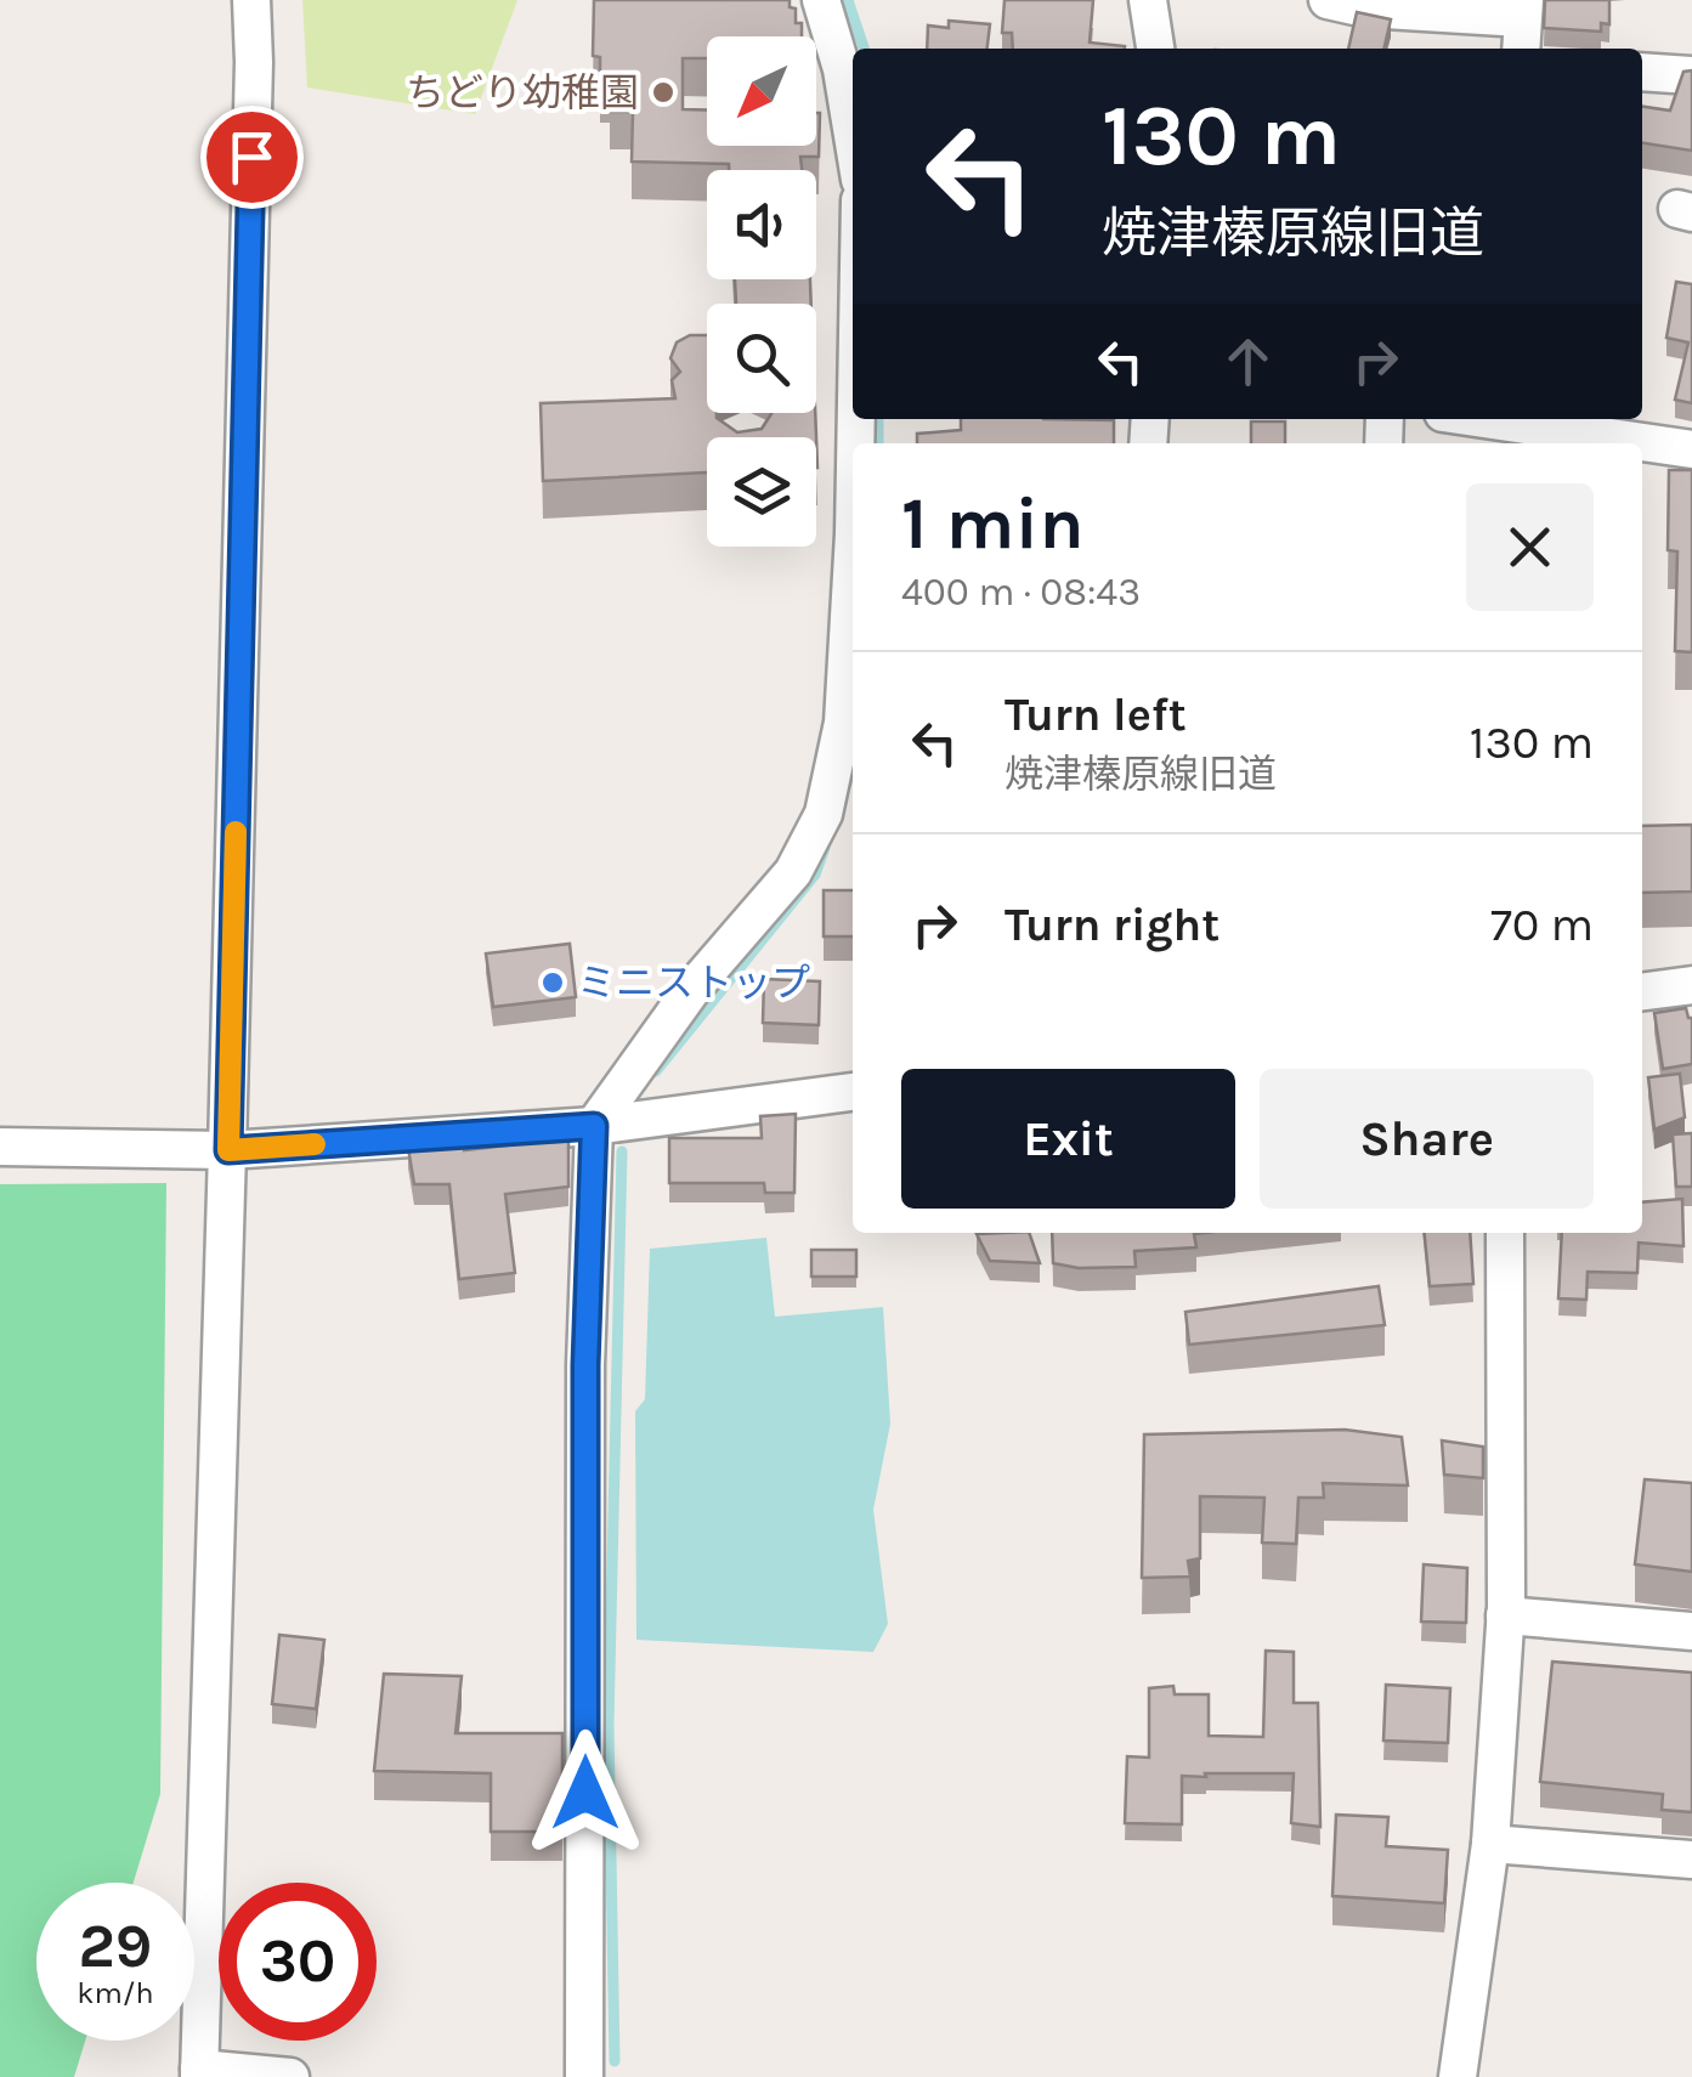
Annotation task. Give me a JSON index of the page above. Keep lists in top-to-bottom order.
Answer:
{
  "places": ["ちどり幼稚園", "ミニストップ"],
  "north": "bottom left",
  "page": {
    "turn": ["130 m", "焼津榛原線旧道"],
    "heading": ["1 min", "400 m · 08:43"],
    "list": [
      {
        "name": "Turn left",
        "note": "焼津榛原線旧道",
        "value": "130 m"
      },
      {
        "name": "Turn right",
        "value": "70 m"
      }
    ],
    "buttons": ["Exit", "Share"],
    "speed": "29 km/h",
    "limit": "30"
  }
}
